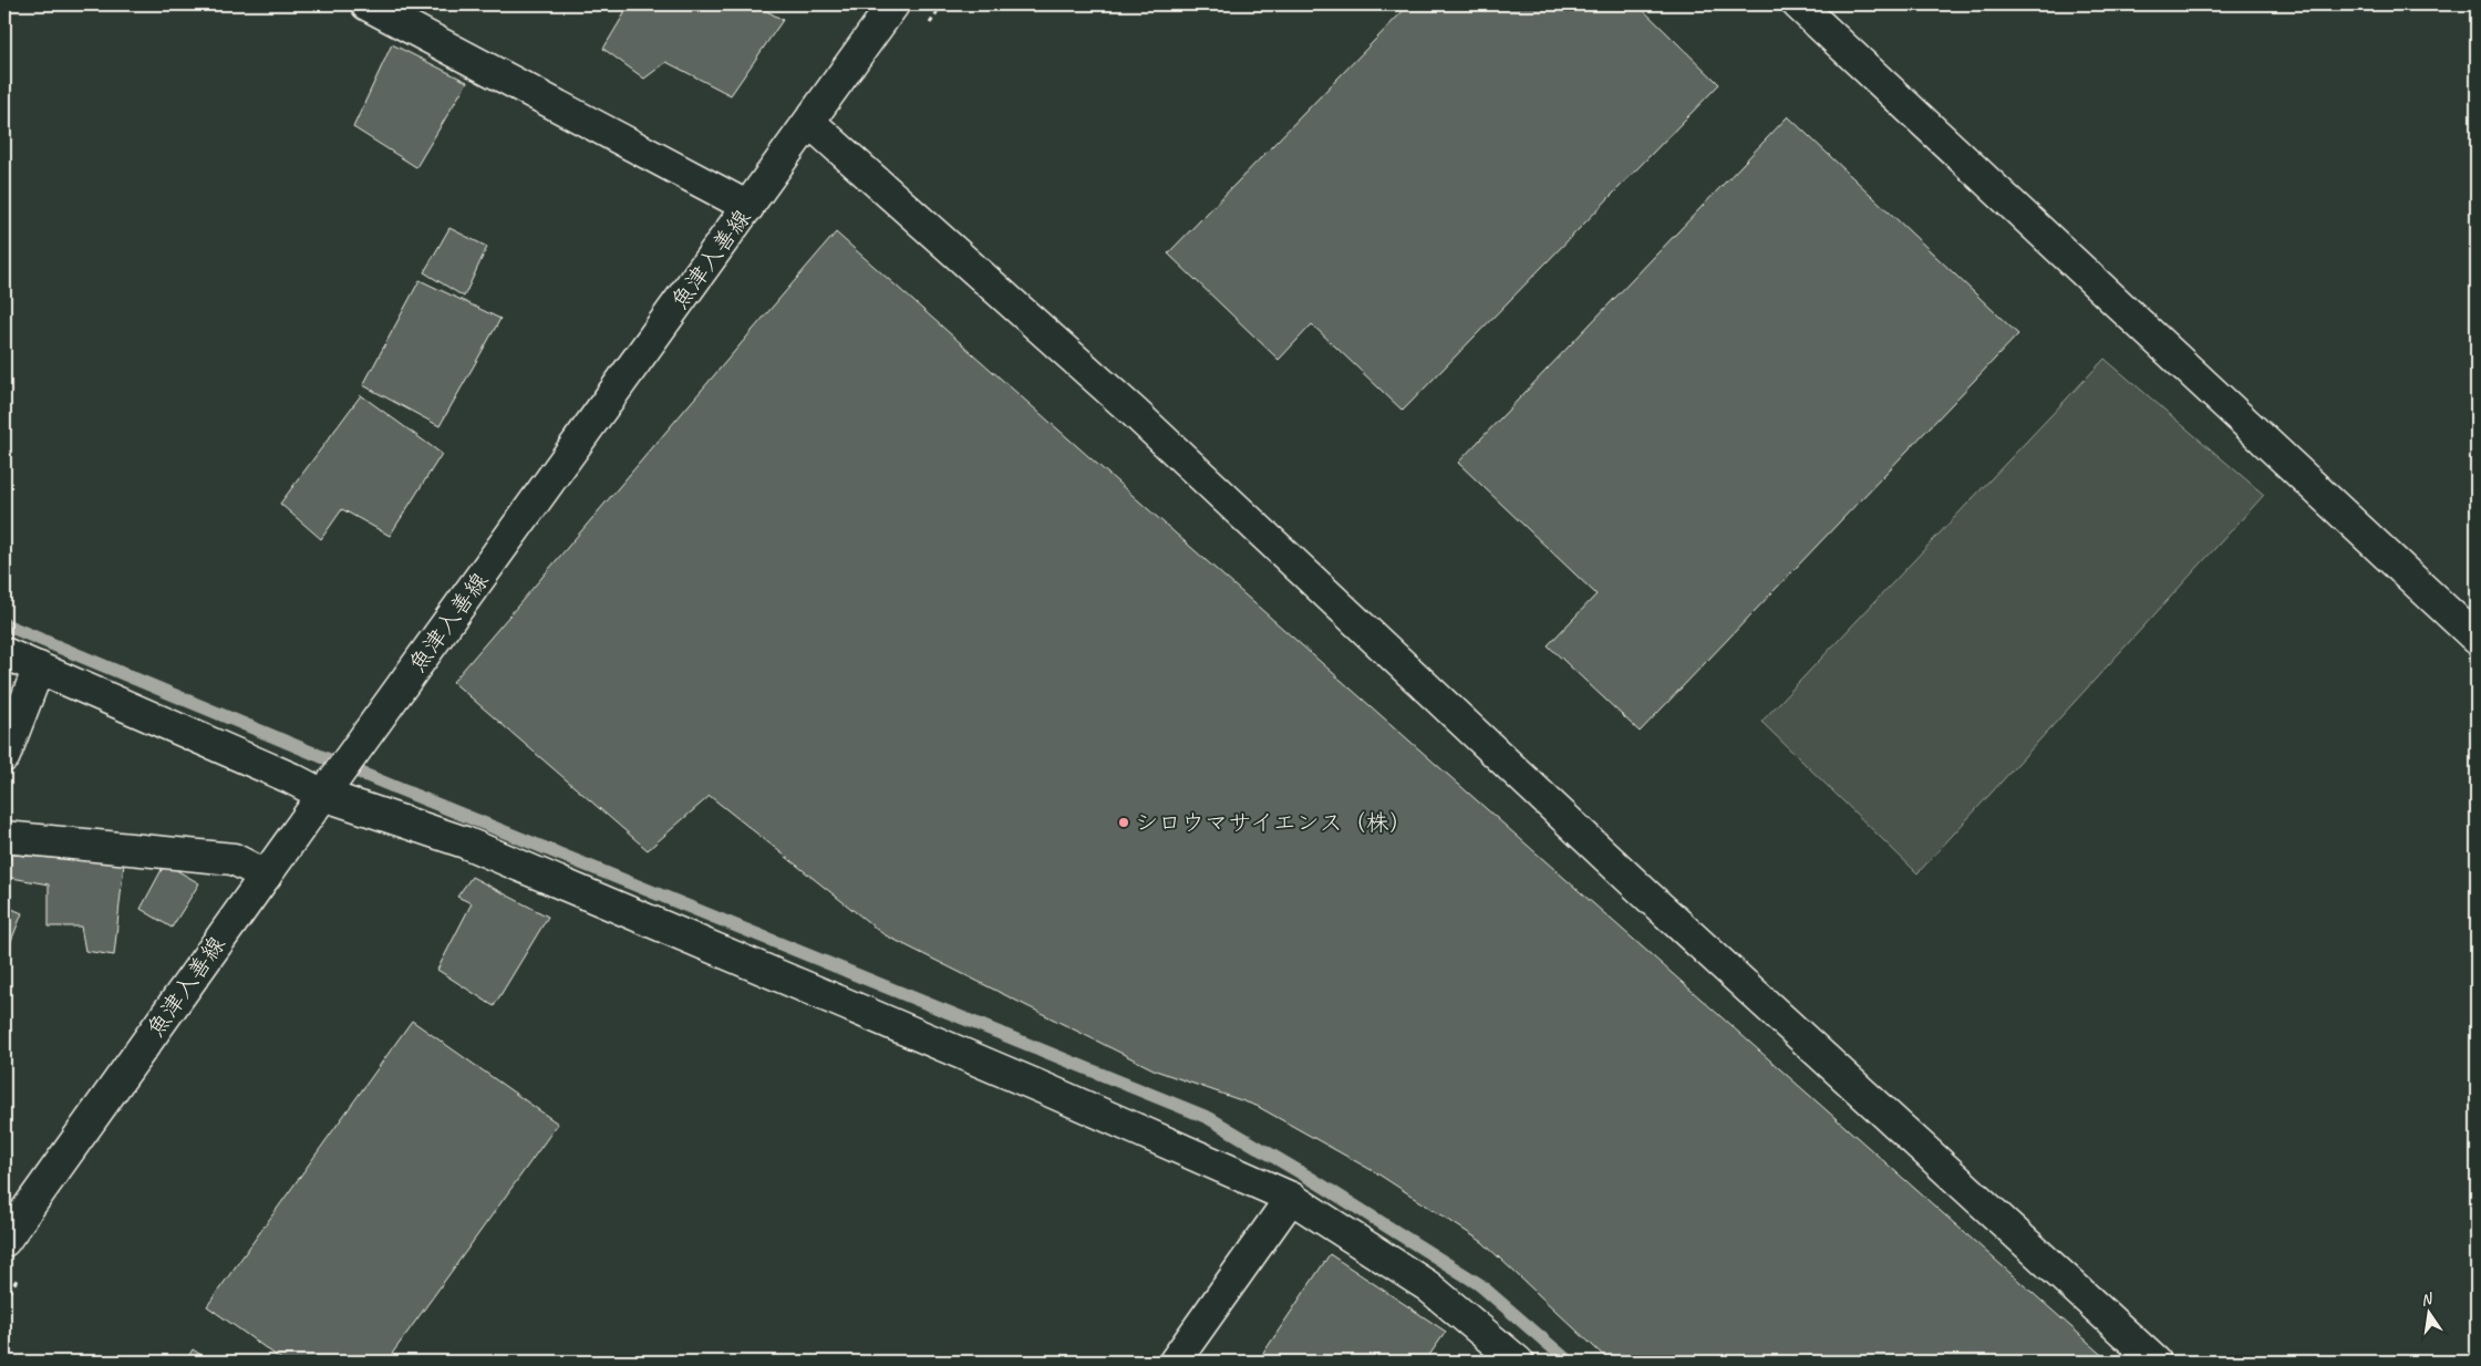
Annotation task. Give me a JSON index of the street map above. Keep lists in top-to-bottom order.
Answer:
{
  "streets": {
    "street": ["魚津入善線"]
  },
  "places": ["シロウマサイエンス（株）"],
  "north": "top"
}
